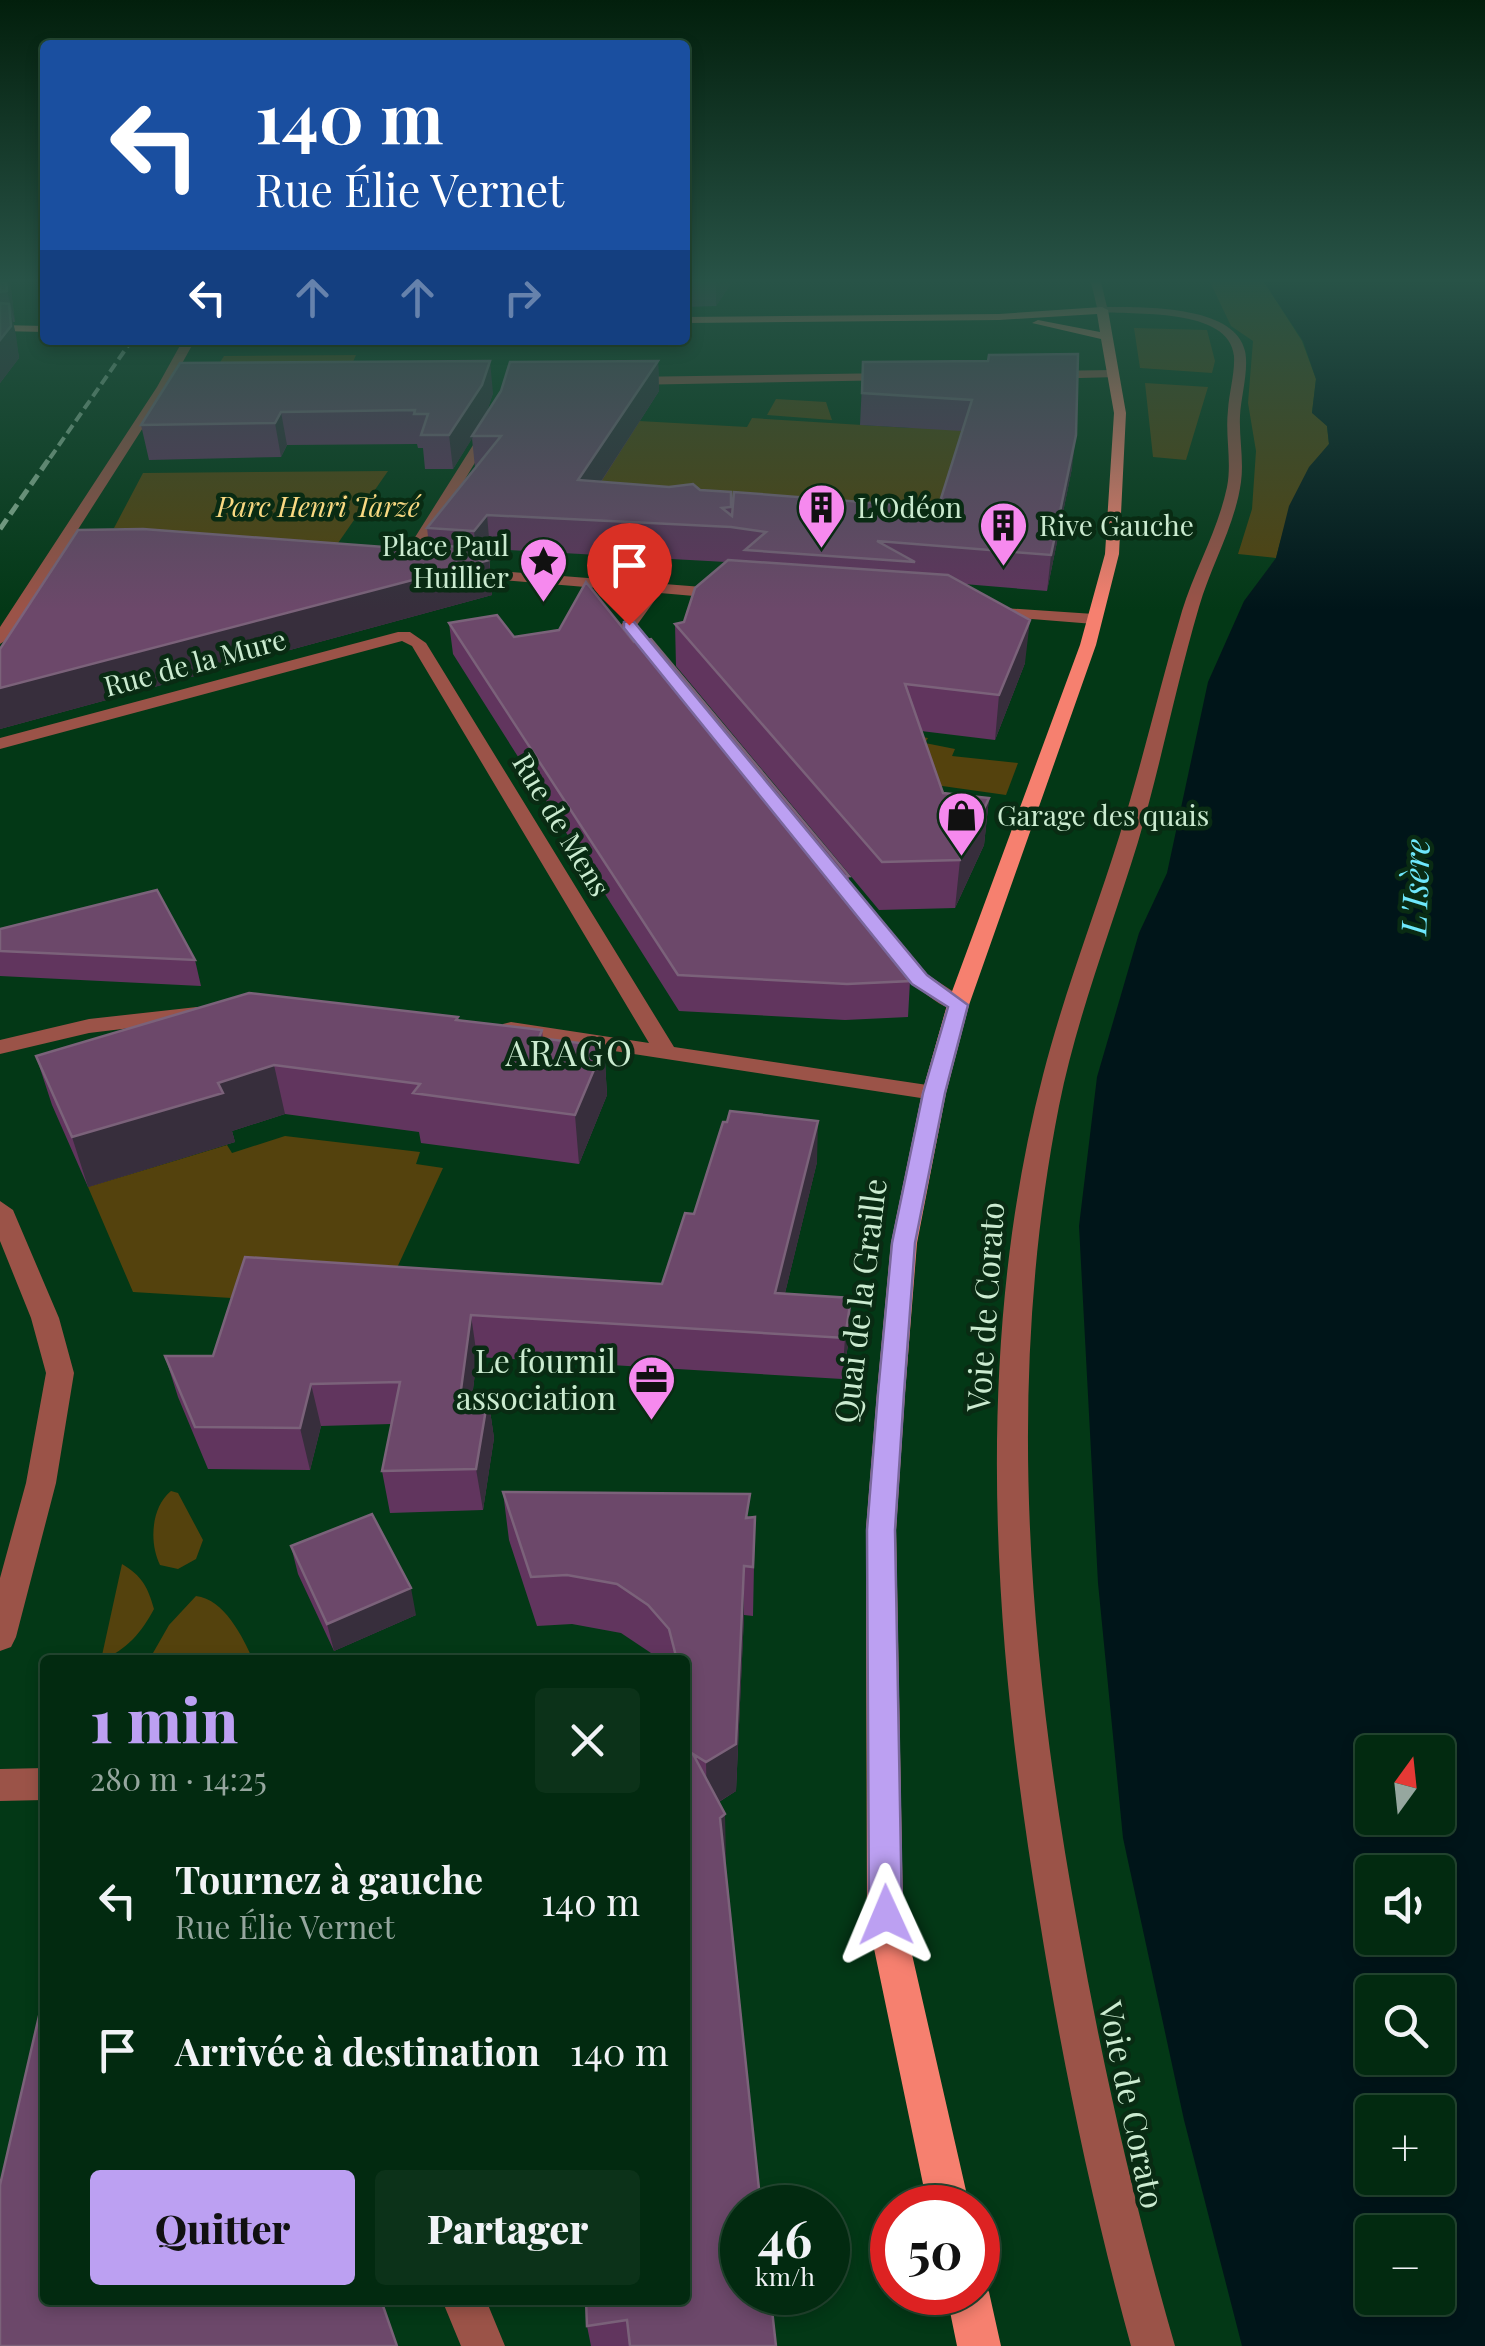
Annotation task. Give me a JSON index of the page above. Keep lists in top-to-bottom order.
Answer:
{
  "streets": {
    "main road": ["Quai de la Graille"],
    "street": ["Rue de la Mure", "Rue de Mens", "Voie de Corato"]
  },
  "crossings": [
    ["Rue de la Mure", "Rue de Mens"]
  ],
  "districts": ["ARAGO"],
  "water": ["L'Isère"],
  "parks": ["Parc Henri Tarzé"],
  "places": {
    "building": ["L'Odéon", "Rive Gauche"],
    "place": ["Place Paul Huillier"],
    "shop": ["Garage des quais"],
    "office": ["Le fournil association"]
  },
  "north": "top",
  "page": {
    "turn": ["140 m", "Rue Élie Vernet"],
    "heading": ["1 min", "280 m · 14:25"],
    "map_buttons": ["+", "−"],
    "list": [
      {
        "name": "Tournez à gauche",
        "note": "Rue Élie Vernet",
        "value": "140 m"
      },
      {
        "name": "Arrivée à destination",
        "value": "140 m"
      }
    ],
    "buttons": ["Quitter", "Partager"],
    "speed": "46 km/h",
    "limit": "50"
  }
}
